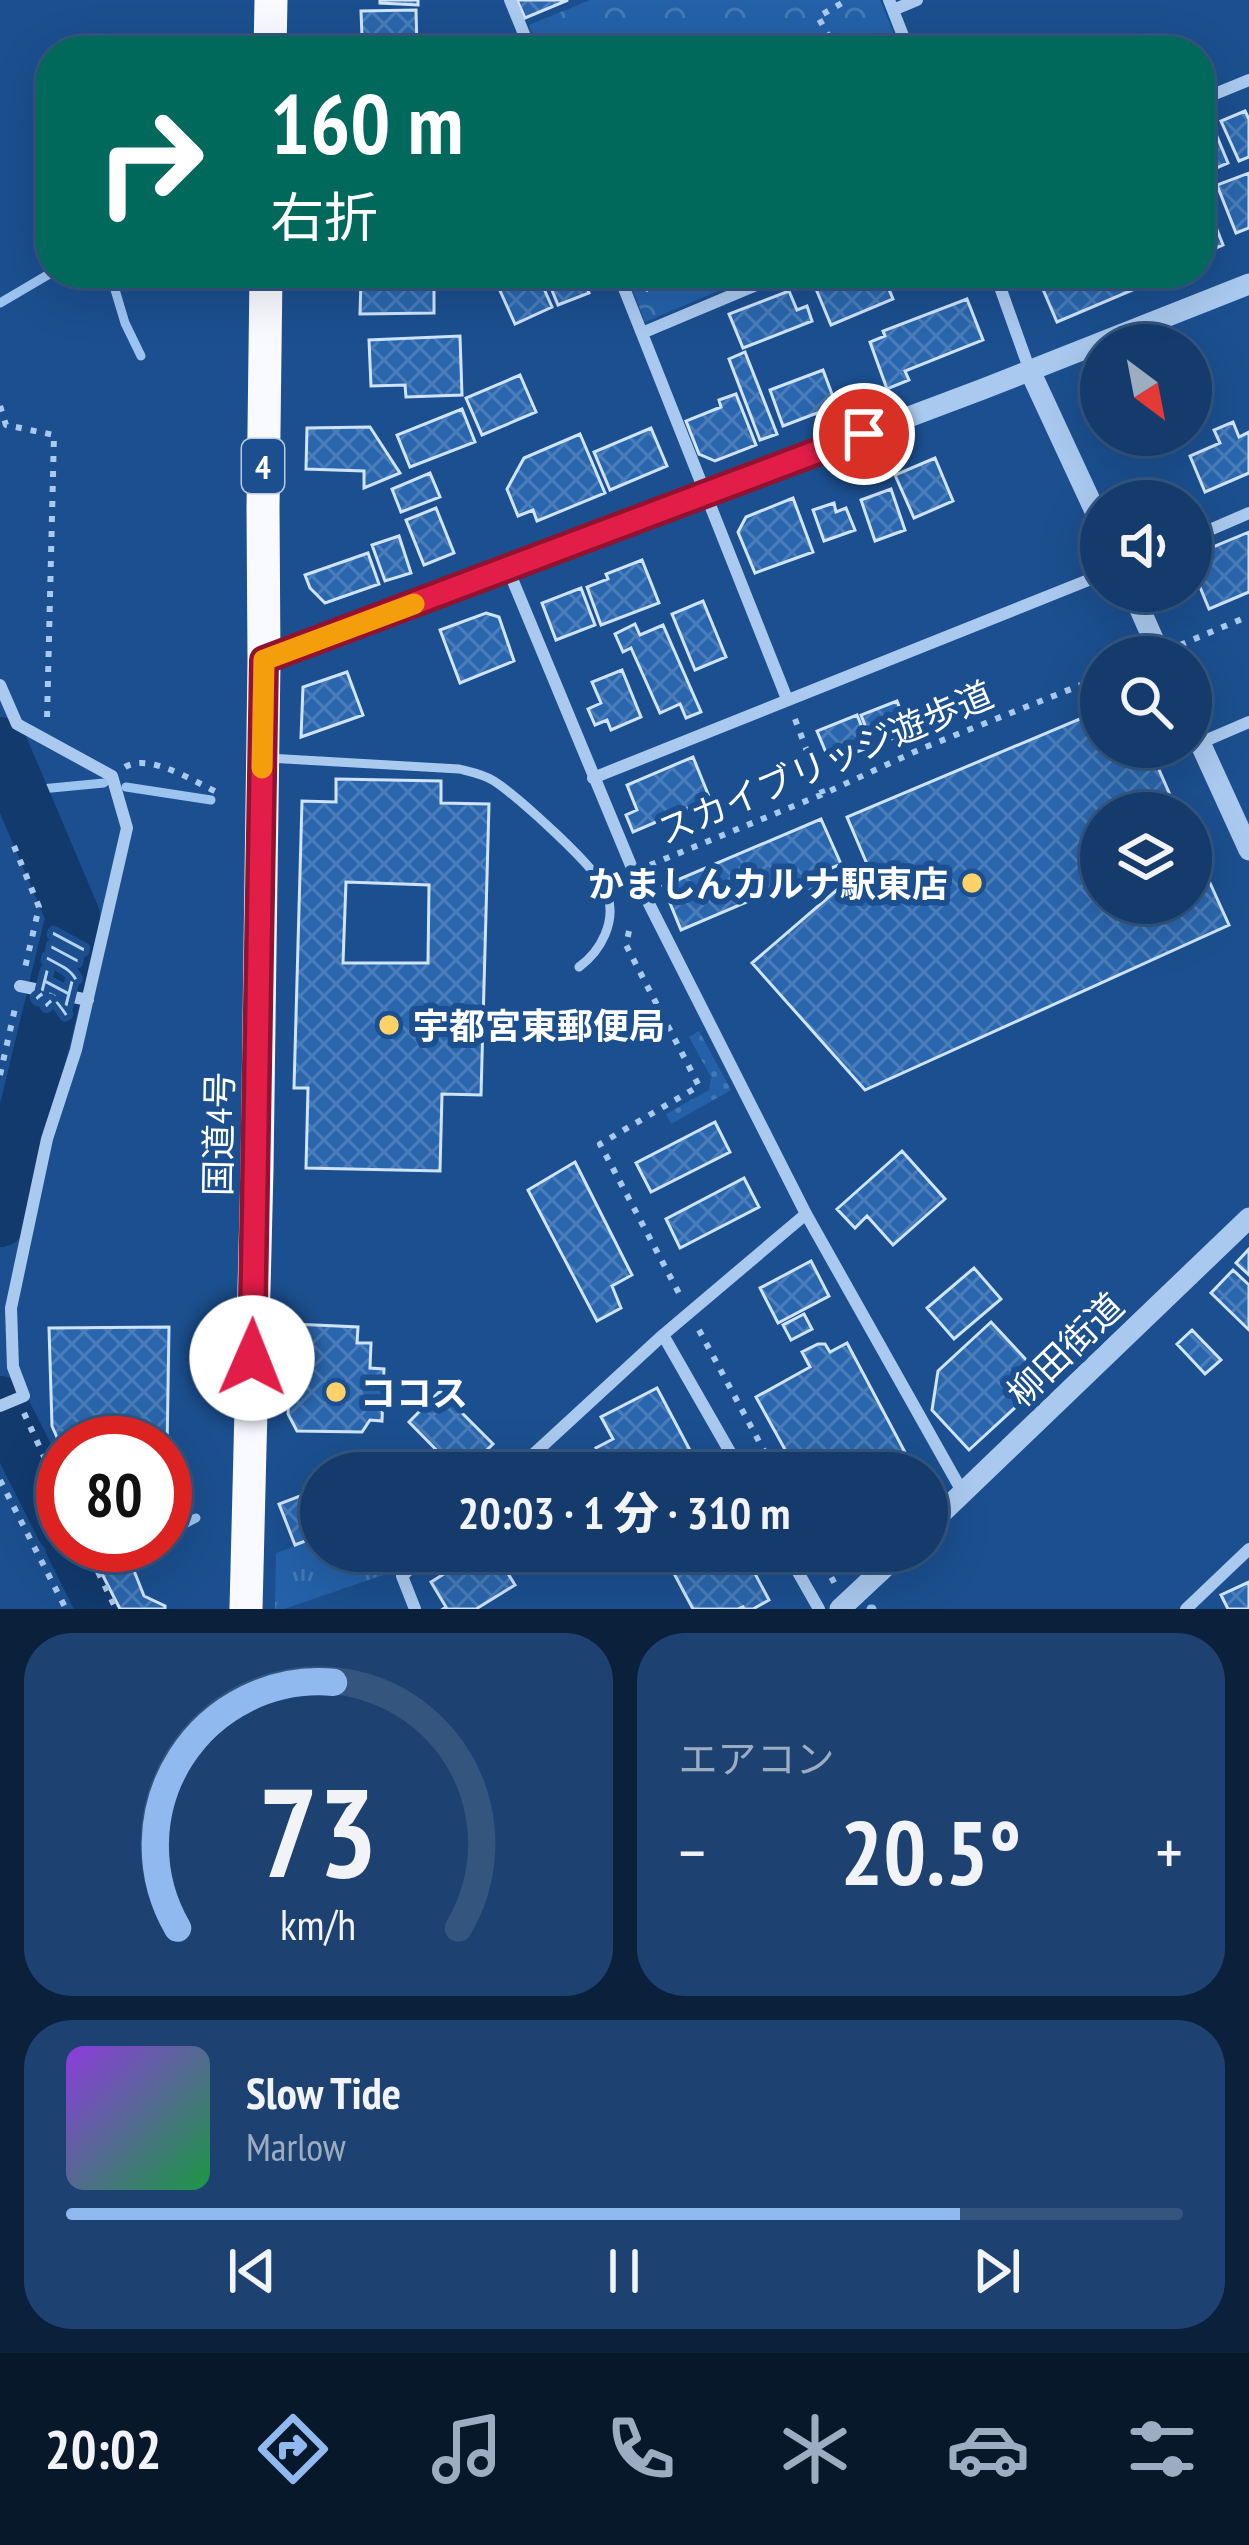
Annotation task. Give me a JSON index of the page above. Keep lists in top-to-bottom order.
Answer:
{
  "streets": {
    "highway": ["4", "国道4号"],
    "street": ["柳田街道"],
    "path": ["スカイブリッジ遊歩道"]
  },
  "crossings": [
    ["4", "国道4号"]
  ],
  "water": ["江川"],
  "places": ["かましんカルナ駅東店", "宇都宮東郵便局", "ココス"],
  "north": "bottom right",
  "page": {
    "turn": ["160 m", "右折"],
    "limit": "80",
    "trip": "20:03 · 1 分 · 310 m",
    "tile": "エアコン",
    "heat": ["−", "20.5°", "+"],
    "song": ["Slow Tide", "Marlow"],
    "tabs": "20:02",
    "gauge": ["73", "km/h"]
  }
}
